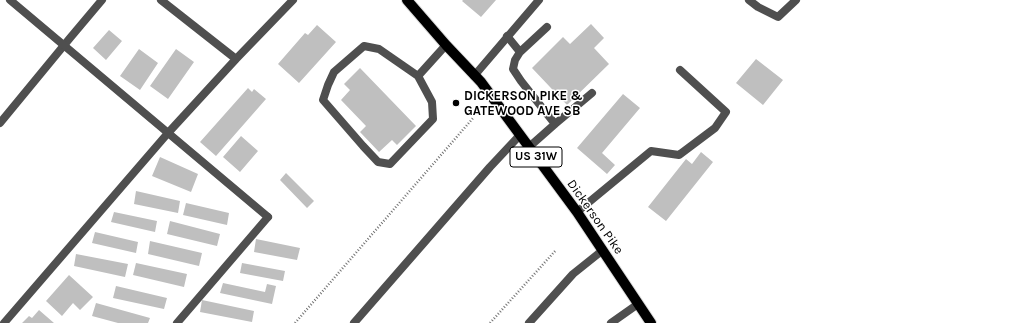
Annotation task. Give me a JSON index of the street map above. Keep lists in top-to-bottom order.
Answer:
{
  "streets": {
    "main road": ["US 31W", "Dickerson Pike"]
  },
  "places": ["DICKERSON PIKE & GATEWOOD AVE SB"]
}
